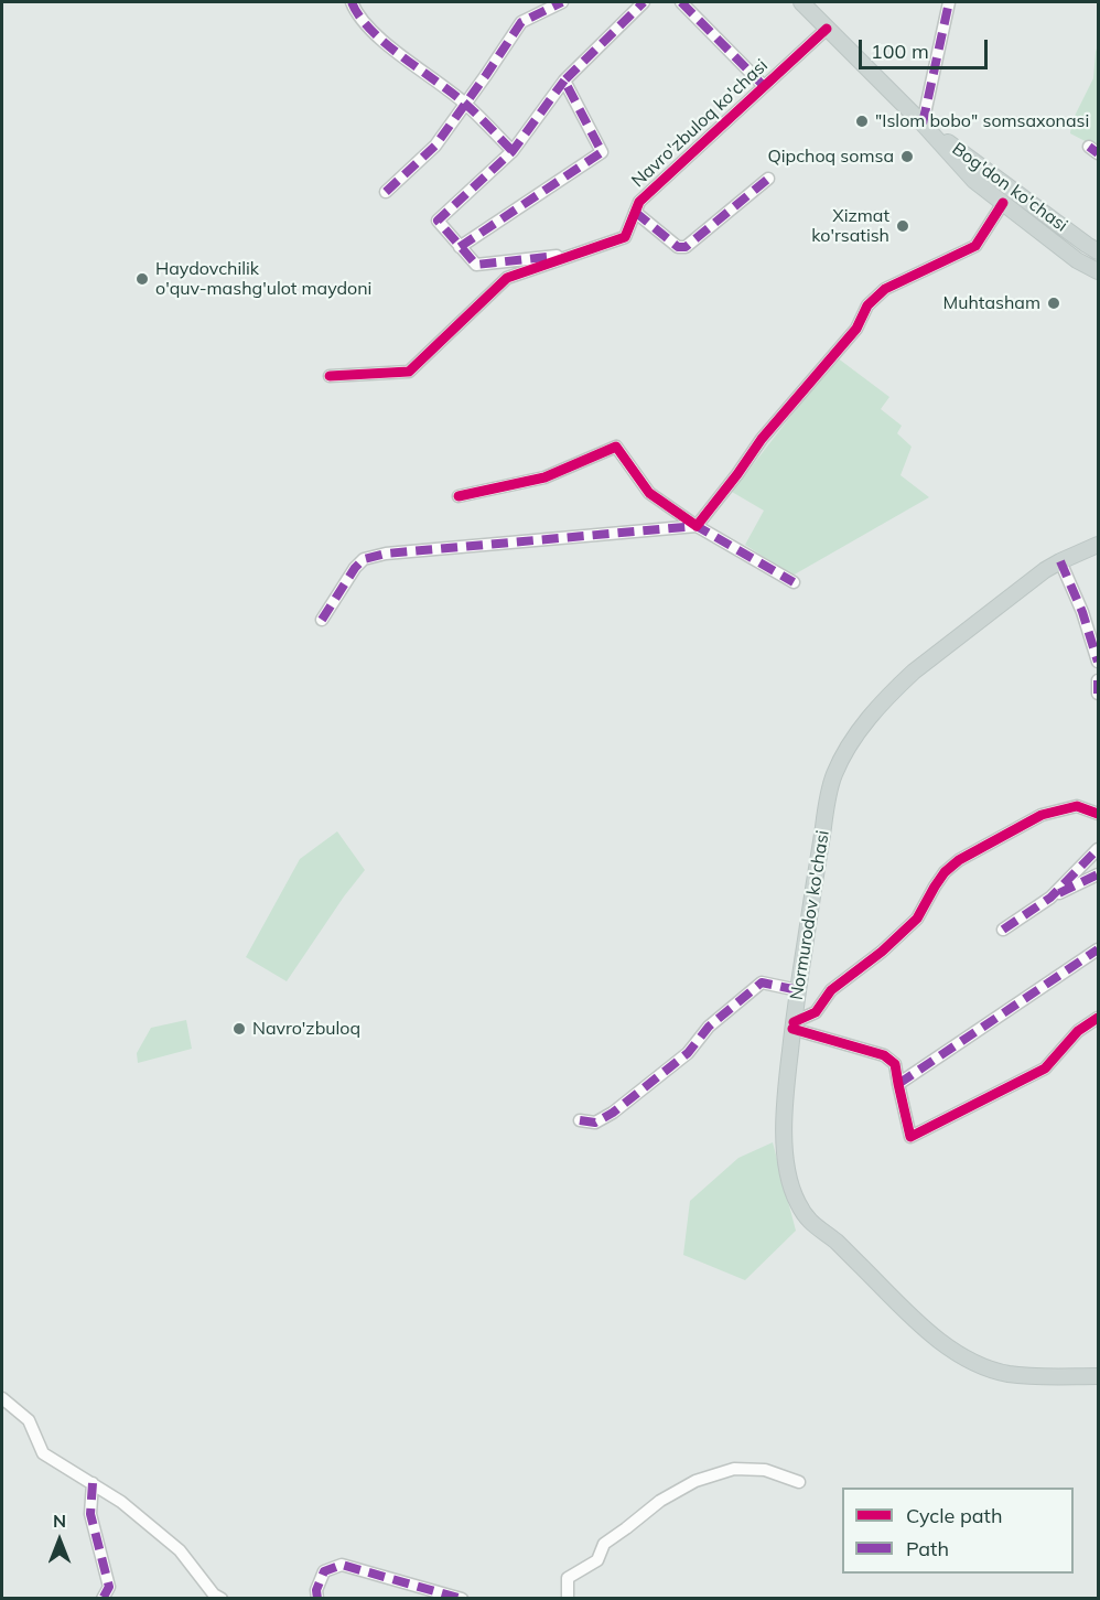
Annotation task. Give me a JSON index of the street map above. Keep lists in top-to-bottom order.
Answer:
{
  "streets": {
    "main road": ["Bog'don ko'chasi", "Normurodov ko'chasi"],
    "street": ["Navro'zbuloq ko'chasi"]
  },
  "crossings": [
    ["Navro'zbuloq ko'chasi", "Bog'don ko'chasi"]
  ],
  "places": [
    "\"Islom bobo\" somsaxonasi",
    "Qipchoq somsa",
    "Xizmat ko'rsatish",
    "Haydovchilik o'quv-mashg'ulot maydoni",
    "Muhtasham",
    "Navro'zbuloq"
  ],
  "legend": ["Cycle path", "Path"],
  "scale_bar": "100 m",
  "north": "top"
}
